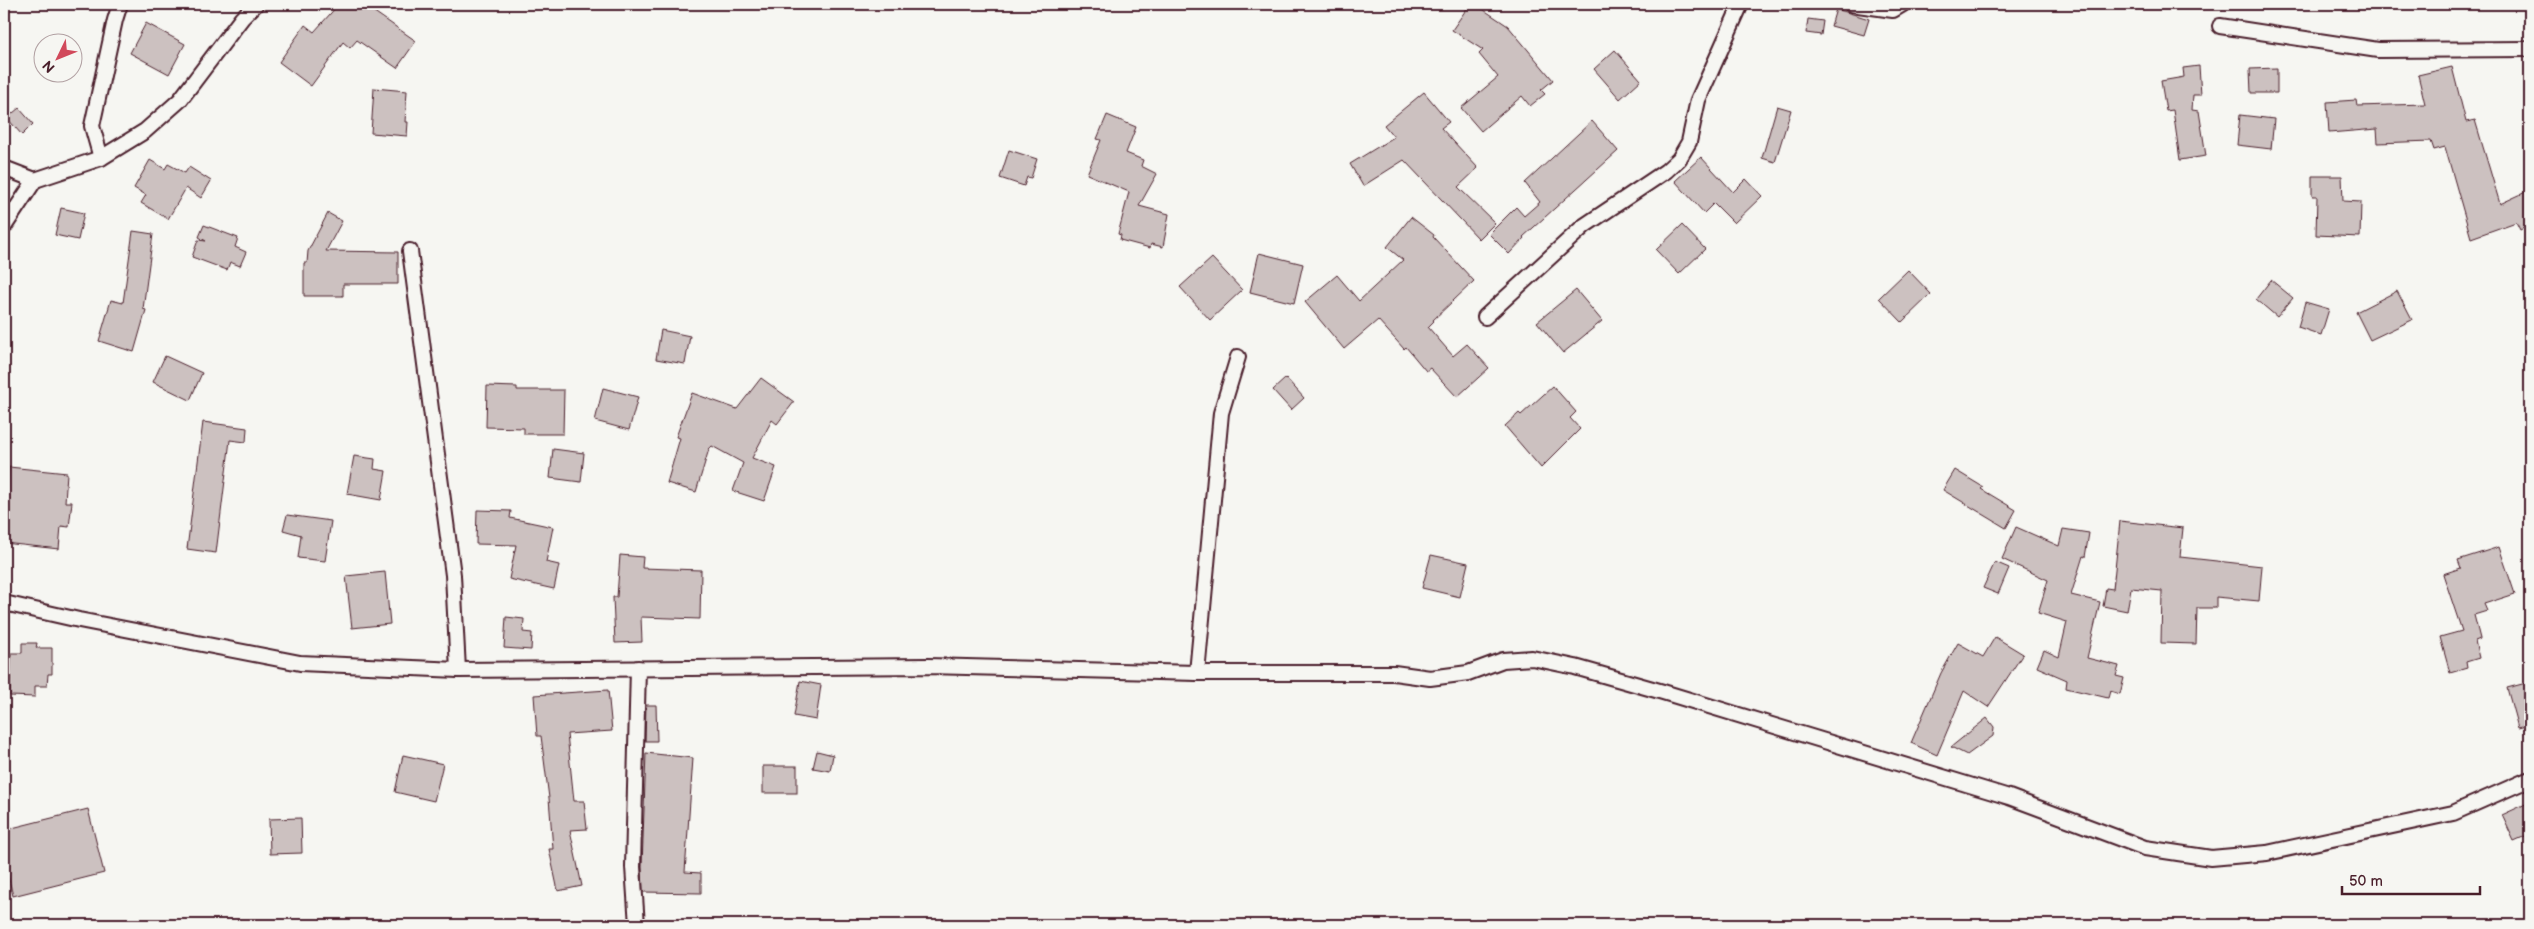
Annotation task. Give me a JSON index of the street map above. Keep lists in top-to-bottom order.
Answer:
{
  "scale_bar": "50 m",
  "north": "bottom left"
}
